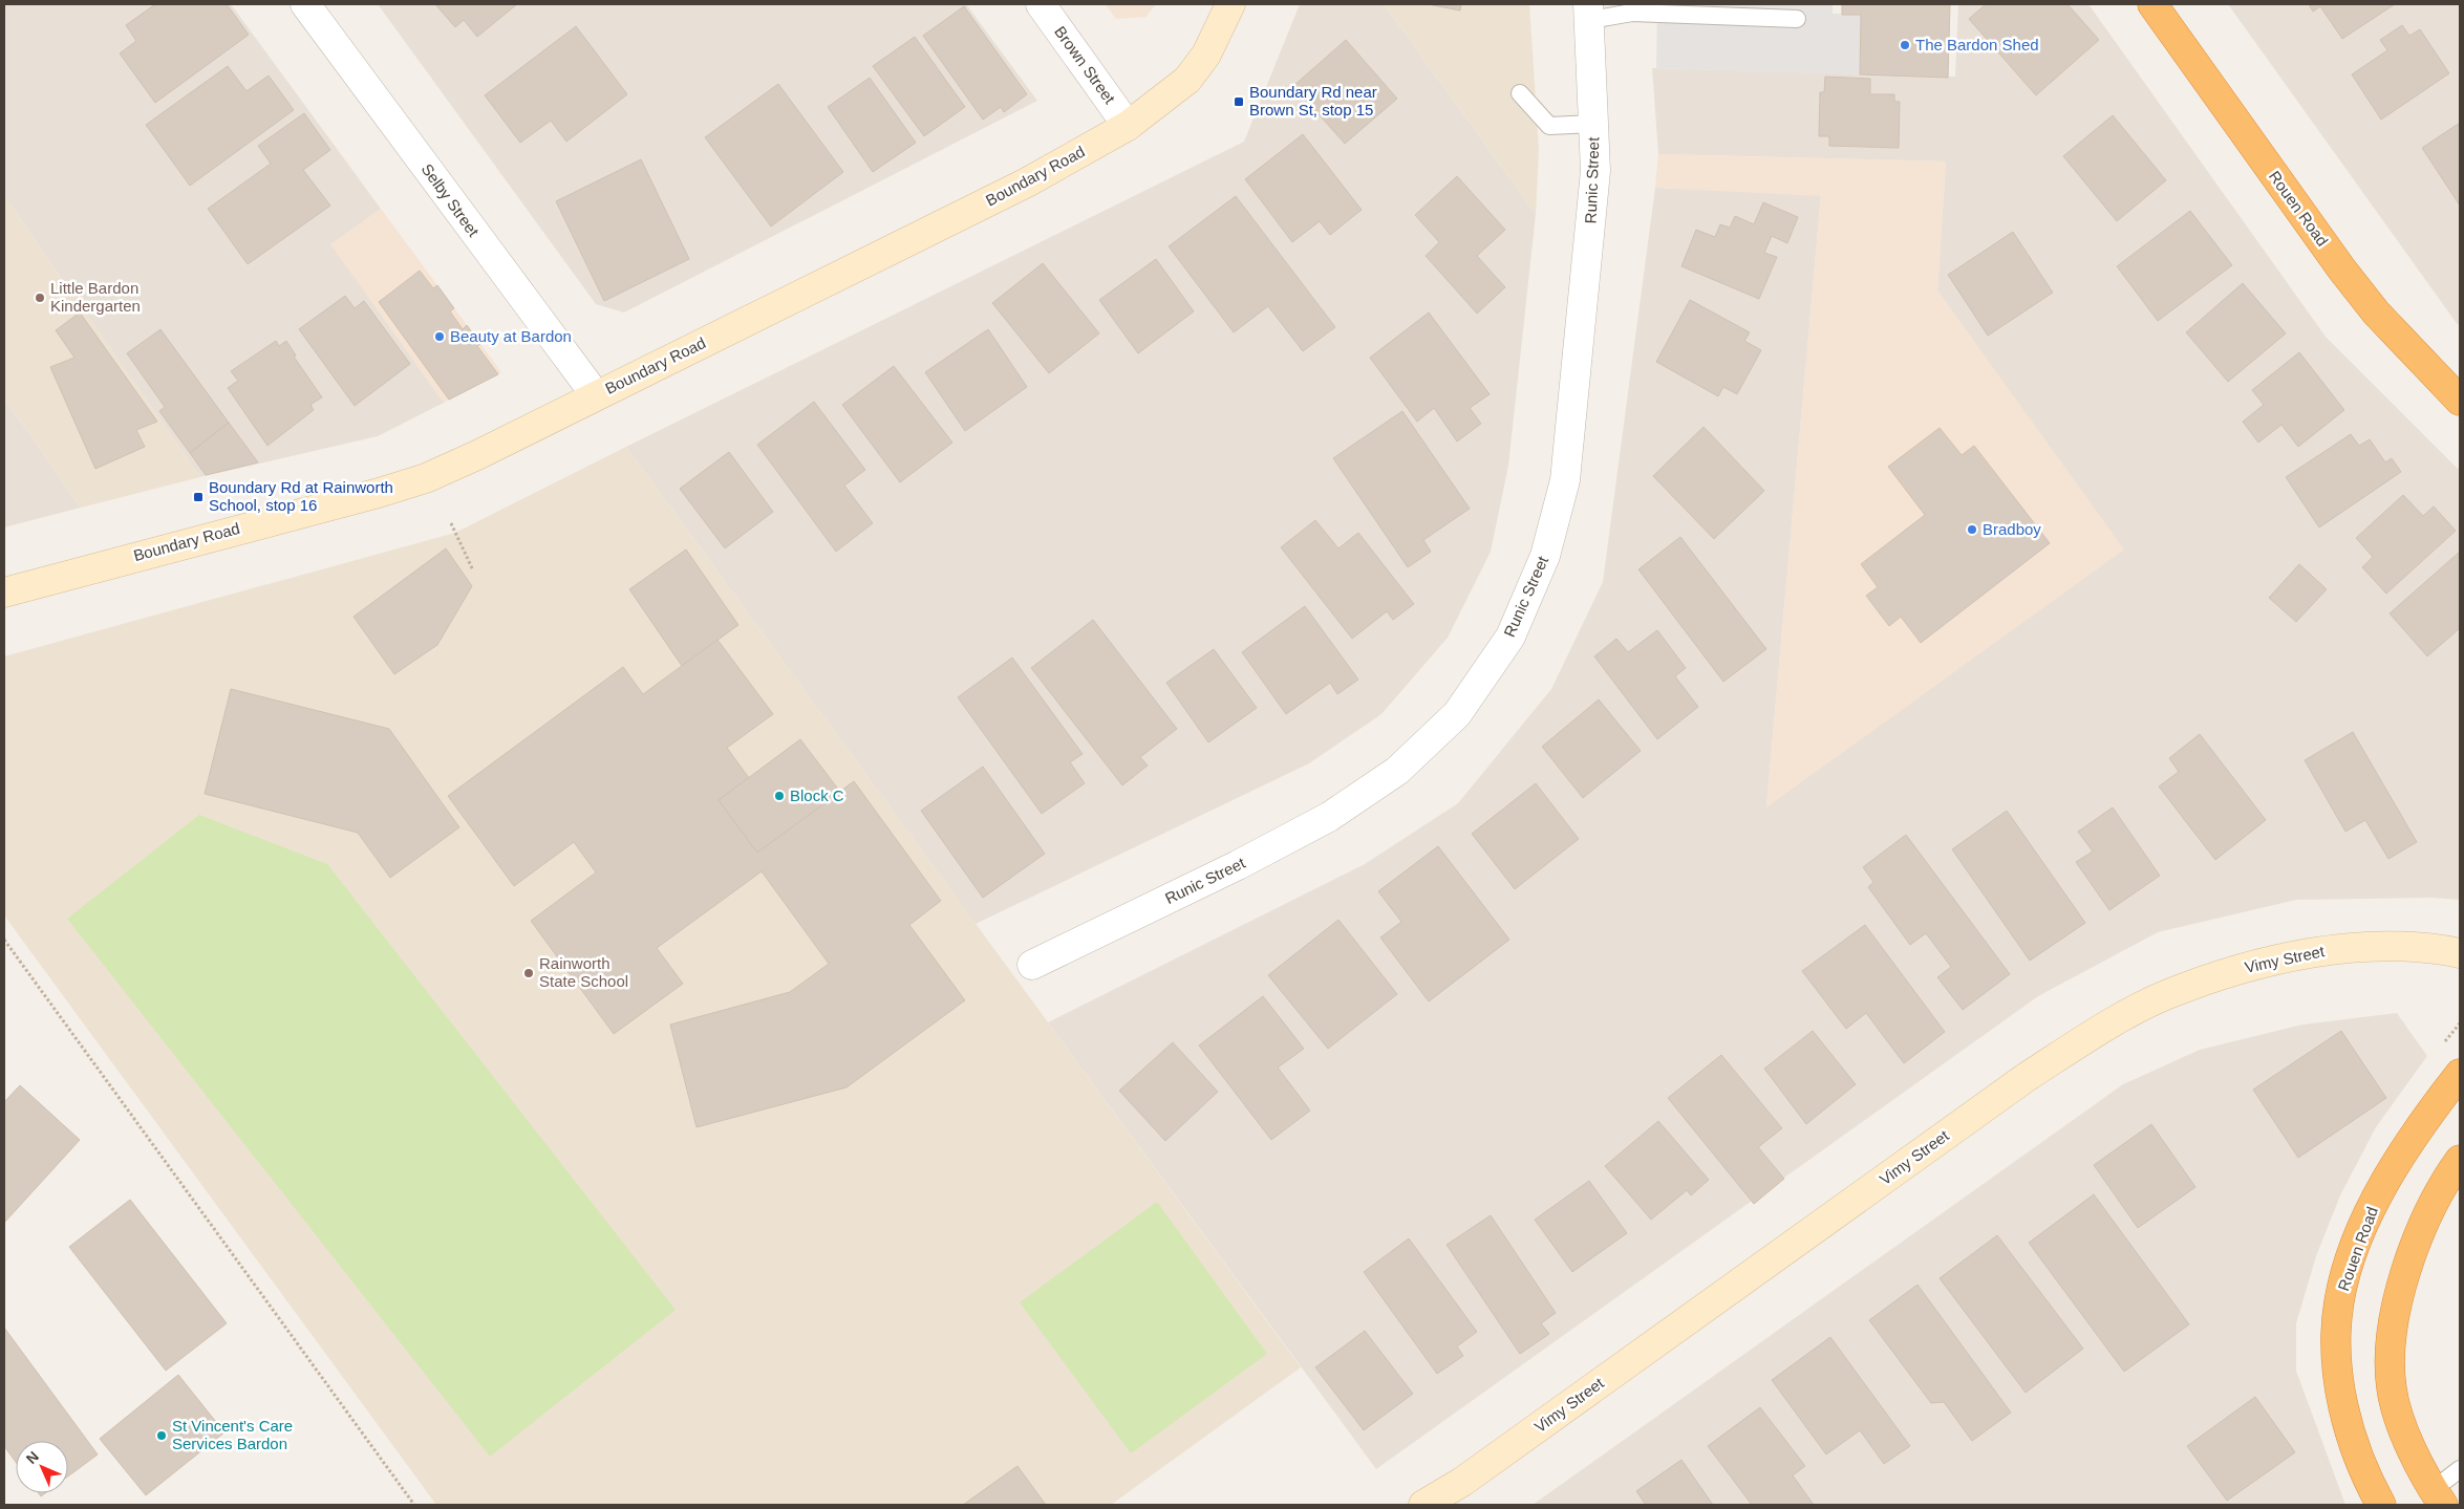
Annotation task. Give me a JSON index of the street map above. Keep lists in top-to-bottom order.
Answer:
{
  "streets": {
    "highway": ["Rouen Road"],
    "main road": ["Boundary Road", "Vimy Street"],
    "street": ["Brown Street", "Runic Street", "Selby Street"]
  },
  "crossings": [
    ["Brown Street", "Boundary Road"],
    ["Boundary Road", "Selby Street"]
  ],
  "places": {
    "other": [
      "The Bardon Shed",
      "Little Bardon Kindergarten",
      "Beauty at Bardon",
      "Bradboy",
      "Block C",
      "Rainworth State School",
      "St Vincent's Care Services Bardon"
    ],
    "transit": ["Boundary Rd near Brown St, stop 15", "Boundary Rd at Rainworth School, stop 16"]
  },
  "north": "top left"
}
